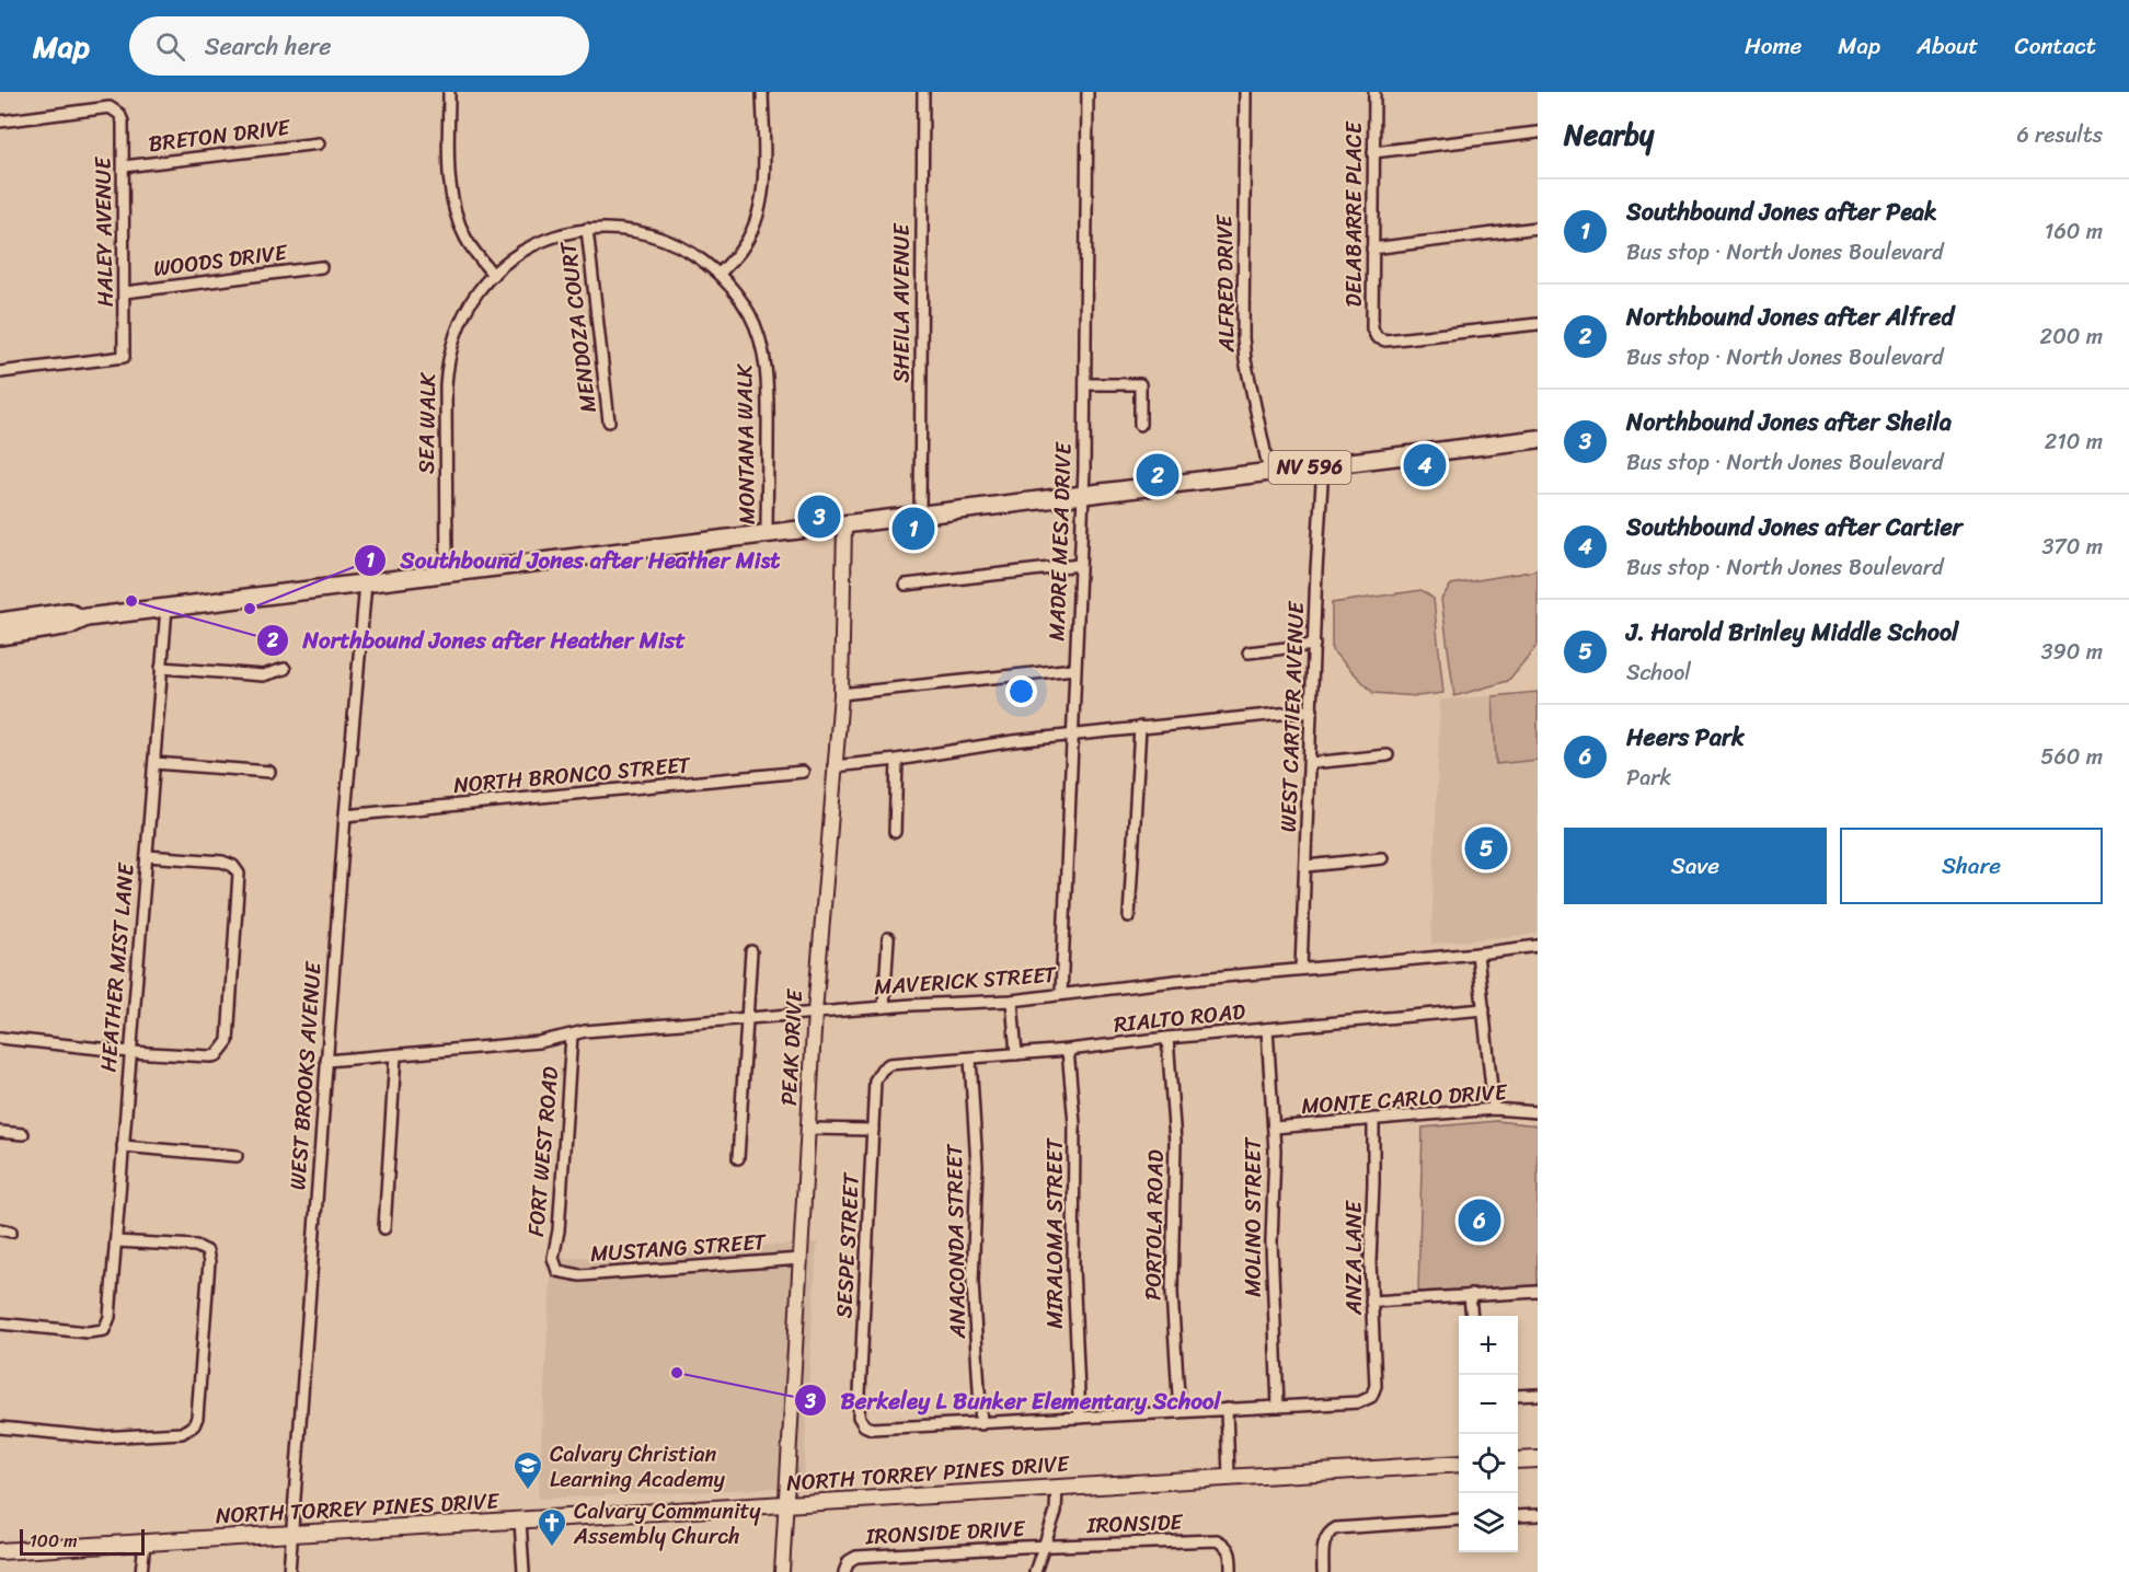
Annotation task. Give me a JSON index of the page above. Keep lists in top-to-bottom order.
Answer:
{
  "streets": {
    "main road": ["NV 596", "NORTH TORREY PINES DRIVE"],
    "street": [
      "BRETON DRIVE",
      "DELABARRE PLACE",
      "HALEY AVENUE",
      "WOODS DRIVE",
      "ALFRED DRIVE",
      "SHEILA AVENUE",
      "MENDOZA COURT",
      "SEA WALK",
      "MONTANA WALK",
      "MADRE MESA DRIVE",
      "WEST CARTIER AVENUE",
      "NORTH BRONCO STREET",
      "HEATHER MIST LANE",
      "MAVERICK STREET",
      "RIALTO ROAD",
      "PEAK DRIVE",
      "WEST BROOKS AVENUE",
      "MONTE CARLO DRIVE",
      "FORT WEST ROAD",
      "MOLINO STREET",
      "PORTOLA ROAD",
      "MIRALOMA STREET",
      "ANACONDA STREET",
      "SESPE STREET",
      "MUSTANG STREET",
      "ANZA LANE",
      "IRONSIDE",
      "IRONSIDE DRIVE"
    ]
  },
  "crossings": [
    ["BRETON DRIVE", "HALEY AVENUE"],
    ["HALEY AVENUE", "WOODS DRIVE"],
    ["ALFRED DRIVE", "NV 596"],
    ["SHEILA AVENUE", "NV 596"],
    ["MENDOZA COURT", "SEA WALK"],
    ["MENDOZA COURT", "MONTANA WALK"],
    ["SEA WALK", "MONTANA WALK"],
    ["SEA WALK", "NV 596"],
    ["MONTANA WALK", "NV 596"],
    ["NV 596", "MADRE MESA DRIVE"],
    ["NV 596", "WEST CARTIER AVENUE"],
    ["NV 596", "HEATHER MIST LANE"],
    ["NV 596", "PEAK DRIVE"],
    ["NV 596", "WEST BROOKS AVENUE"],
    ["MADRE MESA DRIVE", "MAVERICK STREET"],
    ["WEST CARTIER AVENUE", "MAVERICK STREET"],
    ["NORTH BRONCO STREET", "WEST BROOKS AVENUE"],
    ["MAVERICK STREET", "PEAK DRIVE"],
    ["MAVERICK STREET", "WEST BROOKS AVENUE"],
    ["MAVERICK STREET", "FORT WEST ROAD"],
    ["RIALTO ROAD", "MOLINO STREET"],
    ["RIALTO ROAD", "PORTOLA ROAD"],
    ["RIALTO ROAD", "MIRALOMA STREET"],
    ["RIALTO ROAD", "ANACONDA STREET"],
    ["RIALTO ROAD", "SESPE STREET"],
    ["PEAK DRIVE", "MUSTANG STREET"],
    ["PEAK DRIVE", "NORTH TORREY PINES DRIVE"],
    ["WEST BROOKS AVENUE", "NORTH TORREY PINES DRIVE"],
    ["MONTE CARLO DRIVE", "MOLINO STREET"],
    ["MONTE CARLO DRIVE", "ANZA LANE"],
    ["FORT WEST ROAD", "MUSTANG STREET"],
    ["MOLINO STREET", "ANZA LANE"],
    ["ANACONDA STREET", "SESPE STREET"],
    ["IRONSIDE", "IRONSIDE DRIVE"]
  ],
  "places": {
    "other": ["Northbound Jones after Heather Mist", "Southbound Jones after Heather Mist", "Berkeley L Bunker Elementary School"],
    "school or university": ["Calvary Christian Learning Academy"],
    "church": ["Calvary Community Assembly Church"]
  },
  "scale_bar": "100 m",
  "page": {
    "header": "Map",
    "search": "Search here",
    "nav": [
      "Home",
      "Map",
      "About",
      "Contact"
    ],
    "heading": ["Nearby", "6 results"],
    "list": [
      {
        "mark": "1",
        "name": "Southbound Jones after Peak",
        "note": "Bus stop · North Jones Boulevard",
        "value": "160 m"
      },
      {
        "mark": "2",
        "name": "Northbound Jones after Alfred",
        "note": "Bus stop · North Jones Boulevard",
        "value": "200 m"
      },
      {
        "mark": "3",
        "name": "Northbound Jones after Sheila",
        "note": "Bus stop · North Jones Boulevard",
        "value": "210 m"
      },
      {
        "mark": "4",
        "name": "Southbound Jones after Cartier",
        "note": "Bus stop · North Jones Boulevard",
        "value": "370 m"
      },
      {
        "mark": "5",
        "name": "J. Harold Brinley Middle School",
        "note": "School",
        "value": "390 m"
      },
      {
        "mark": "6",
        "name": "Heers Park",
        "note": "Park",
        "value": "560 m"
      }
    ],
    "pins": [
      "4",
      "2",
      "3",
      "1",
      "5",
      "6"
    ],
    "buttons": ["Save", "Share"],
    "map_buttons": ["+", "−"],
    "scale": "100 m"
  }
}
